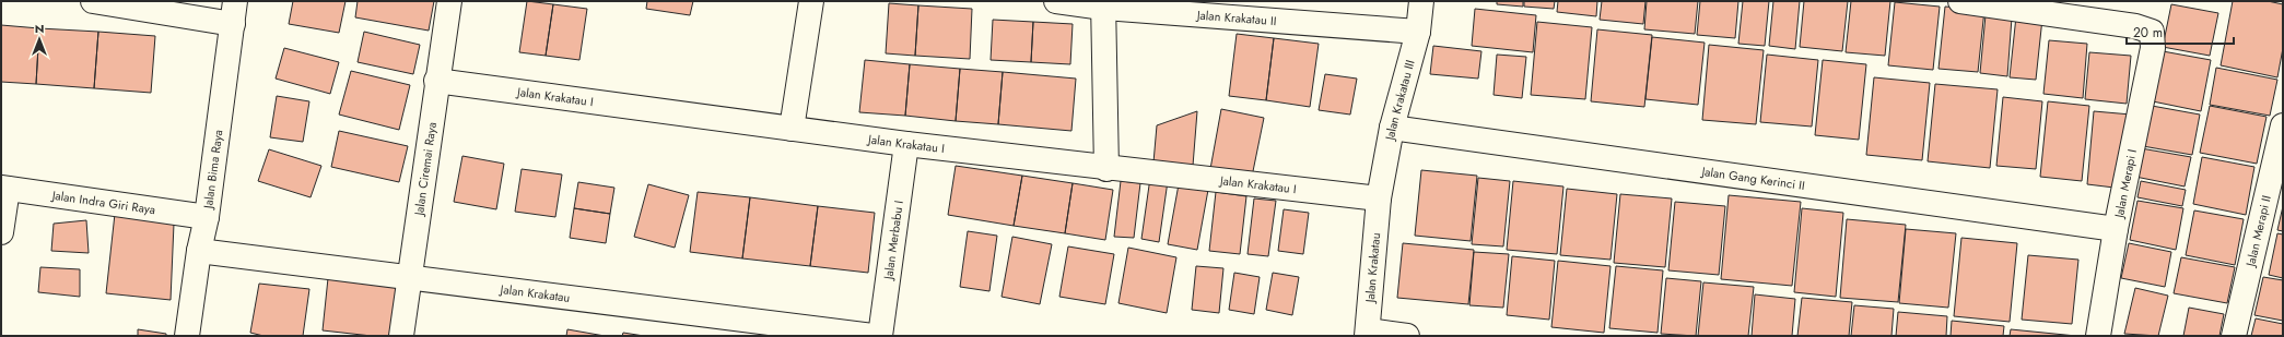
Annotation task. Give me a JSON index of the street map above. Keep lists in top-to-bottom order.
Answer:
{
  "streets": {
    "street": [
      "Jalan Krakatau II",
      "Jalan Krakatau I",
      "Jalan Krakatau III",
      "Jalan Ciremai Raya",
      "Jalan Bima Raya",
      "Jalan Gang Kerinci II",
      "Jalan Merapi I",
      "Jalan Indra Giri Raya",
      "Jalan Merapi II",
      "Jalan Merbabu I",
      "Jalan Krakatau"
    ]
  },
  "crossings": [
    ["Jalan Krakatau II", "Jalan Krakatau III"],
    ["Jalan Krakatau I", "Jalan Krakatau III"],
    ["Jalan Krakatau I", "Jalan Ciremai Raya"],
    ["Jalan Krakatau I", "Jalan Merbabu I"],
    ["Jalan Krakatau I", "Jalan Krakatau"],
    ["Jalan Krakatau III", "Jalan Gang Kerinci II"],
    ["Jalan Krakatau III", "Jalan Krakatau"],
    ["Jalan Ciremai Raya", "Jalan Krakatau"],
    ["Jalan Bima Raya", "Jalan Indra Giri Raya"],
    ["Jalan Bima Raya", "Jalan Krakatau"],
    ["Jalan Gang Kerinci II", "Jalan Merapi I"]
  ],
  "scale_bar": "20 m",
  "north": "top"
}
